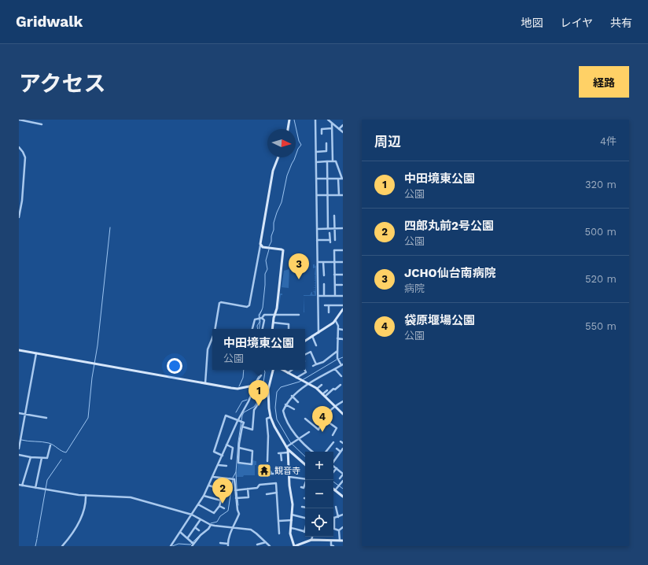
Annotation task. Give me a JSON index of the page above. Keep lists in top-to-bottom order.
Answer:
{
  "places": {
    "temple": ["観音寺"]
  },
  "north": "right",
  "page": {
    "header": "Gridwalk",
    "nav": ["地図", "レイヤ", "共有"],
    "title": "アクセス",
    "buttons": "経路",
    "heading": ["周辺", "4件"],
    "list": [
      {
        "mark": "1",
        "name": "中田境東公園",
        "note": "公園",
        "value": "320 m"
      },
      {
        "mark": "2",
        "name": "四郎丸前2号公園",
        "note": "公園",
        "value": "500 m"
      },
      {
        "mark": "3",
        "name": "JCHO仙台南病院",
        "note": "病院",
        "value": "520 m"
      },
      {
        "mark": "4",
        "name": "袋原堰場公園",
        "note": "公園",
        "value": "550 m"
      }
    ],
    "pins": [
      "3",
      "1",
      "4",
      "2"
    ],
    "popup": ["中田境東公園", "公園"],
    "map_buttons": ["+", "−"]
  }
}
